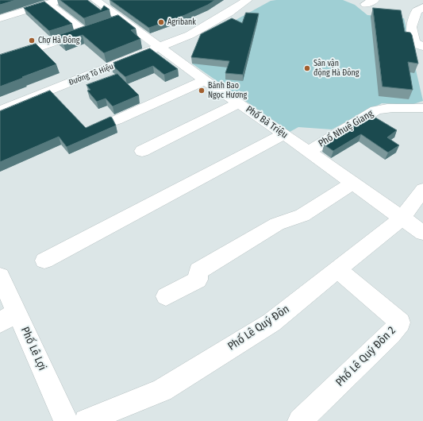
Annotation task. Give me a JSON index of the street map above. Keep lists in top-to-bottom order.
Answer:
{
  "streets": {
    "street": [
      "Đường Tô Hiệu",
      "Phố Bà Triệu",
      "Phố Nhuệ Giang",
      "Phố Lê Quý Đôn",
      "Phố Lê Lợi",
      "Phố Lê Quý Đôn 2"
    ]
  },
  "crossings": [
    ["Đường Tô Hiệu", "Phố Bà Triệu"],
    ["Phố Bà Triệu", "Phố Nhuệ Giang"],
    ["Phố Bà Triệu", "Phố Lê Quý Đôn"],
    ["Phố Lê Quý Đôn", "Phố Lê Quý Đôn 2"]
  ],
  "places": [
    "Agribank",
    "Chợ Hà Đông",
    "Sân vận động Hà Đông",
    "Bánh Bao Ngọc Hương"
  ]
}
